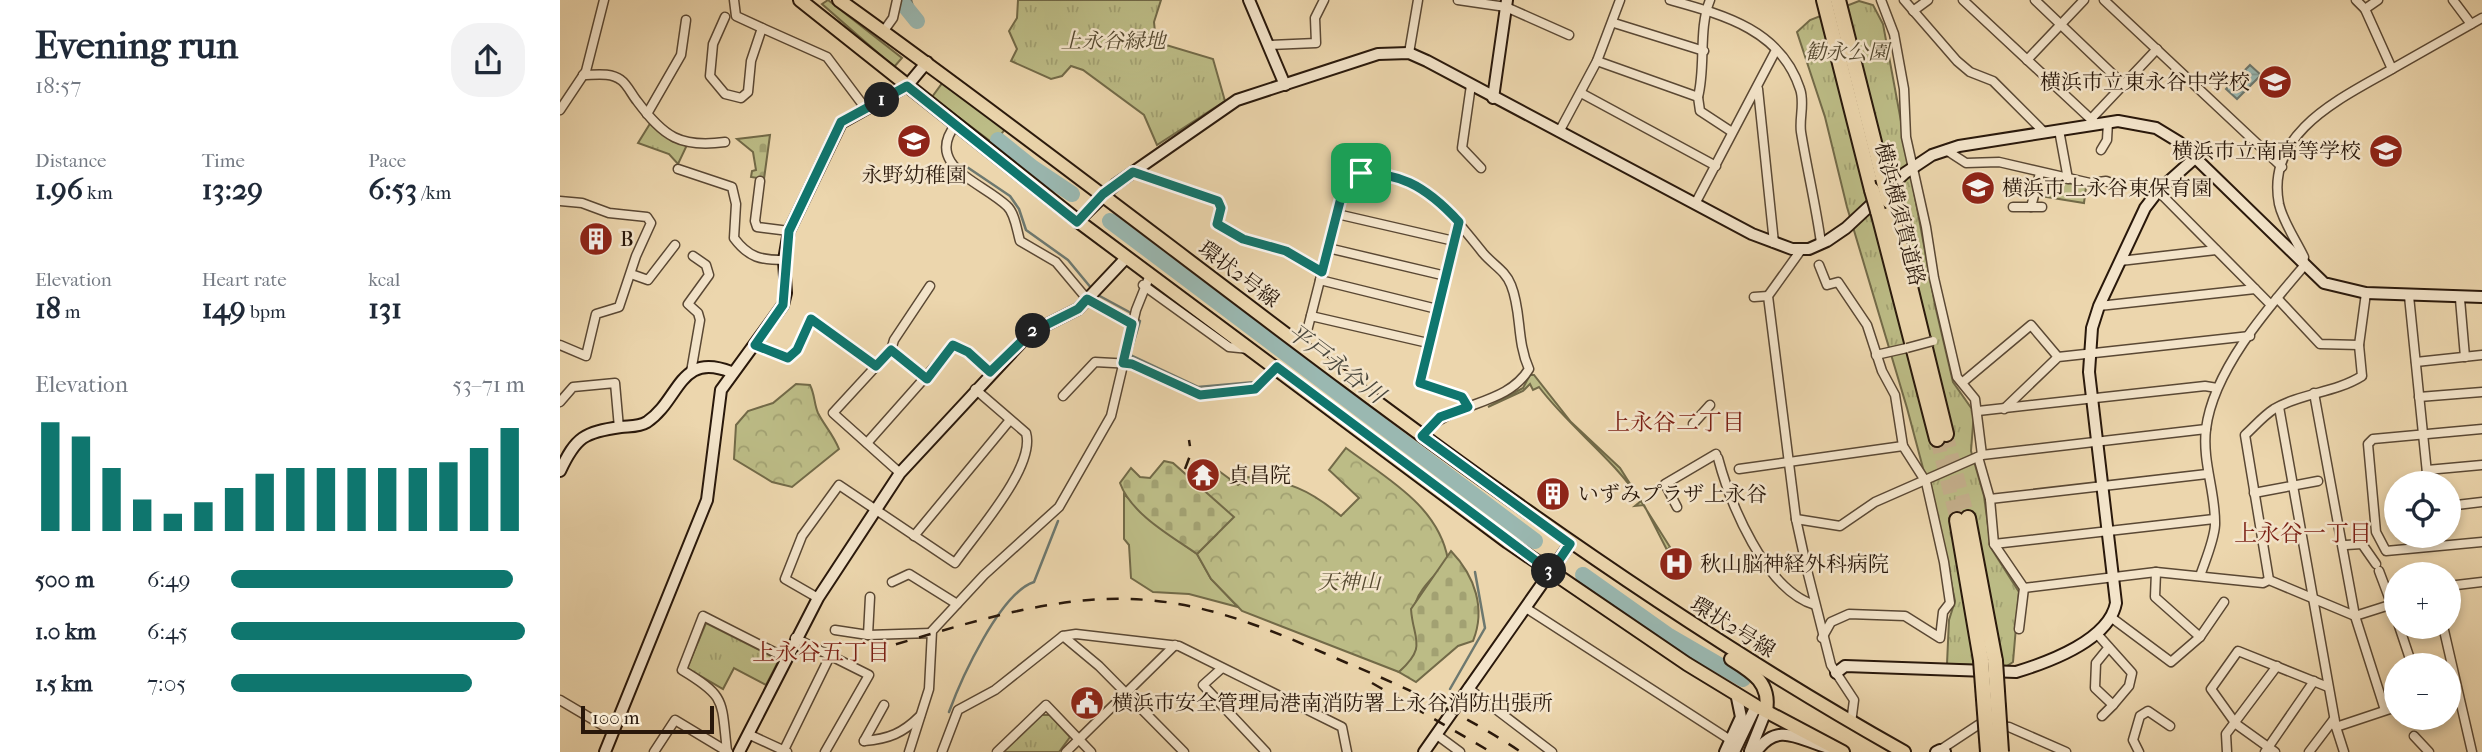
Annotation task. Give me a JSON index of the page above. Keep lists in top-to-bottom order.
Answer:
{
  "streets": {
    "highway": ["横浜横須賀道路"],
    "main road": ["環状2号線"]
  },
  "districts": ["上永谷二丁目", "上永谷一丁目", "上永谷五丁目"],
  "water": ["平戸永谷川"],
  "parks": ["上永谷緑地", "勧永公園", "天神山"],
  "places": {
    "school or university": [
      "横浜市立東永谷中学校",
      "永野幼稚園",
      "横浜市立南高等学校",
      "横浜市上永谷東保育園"
    ],
    "building": ["B", "いずみプラザ上永谷"],
    "temple": ["貞昌院"],
    "hospital": ["秋山脳神経外科病院"],
    "public building": ["横浜市安全管理局港南消防署上永谷消防出張所"]
  },
  "scale_bar": "100 m",
  "page": {
    "heading": ["Evening run", "18:57"],
    "pins": ["1", "2", "3"],
    "stats": [
      ["Distance", "1.96 km"],
      ["Time", "13:29"],
      ["Pace", "6:53 /km"],
      ["Elevation", "18 m"],
      ["Heart rate", "149 bpm"],
      ["kcal", "131"]
    ],
    "chart": ["Elevation", "53–71 m"],
    "map_buttons": ["+", "−"],
    "list": [
      {
        "name": "500 m",
        "note": "6:49"
      },
      {
        "name": "1.0 km",
        "note": "6:45"
      },
      {
        "name": "1.5 km",
        "note": "7:05"
      }
    ],
    "scale": "100 m"
  }
}
